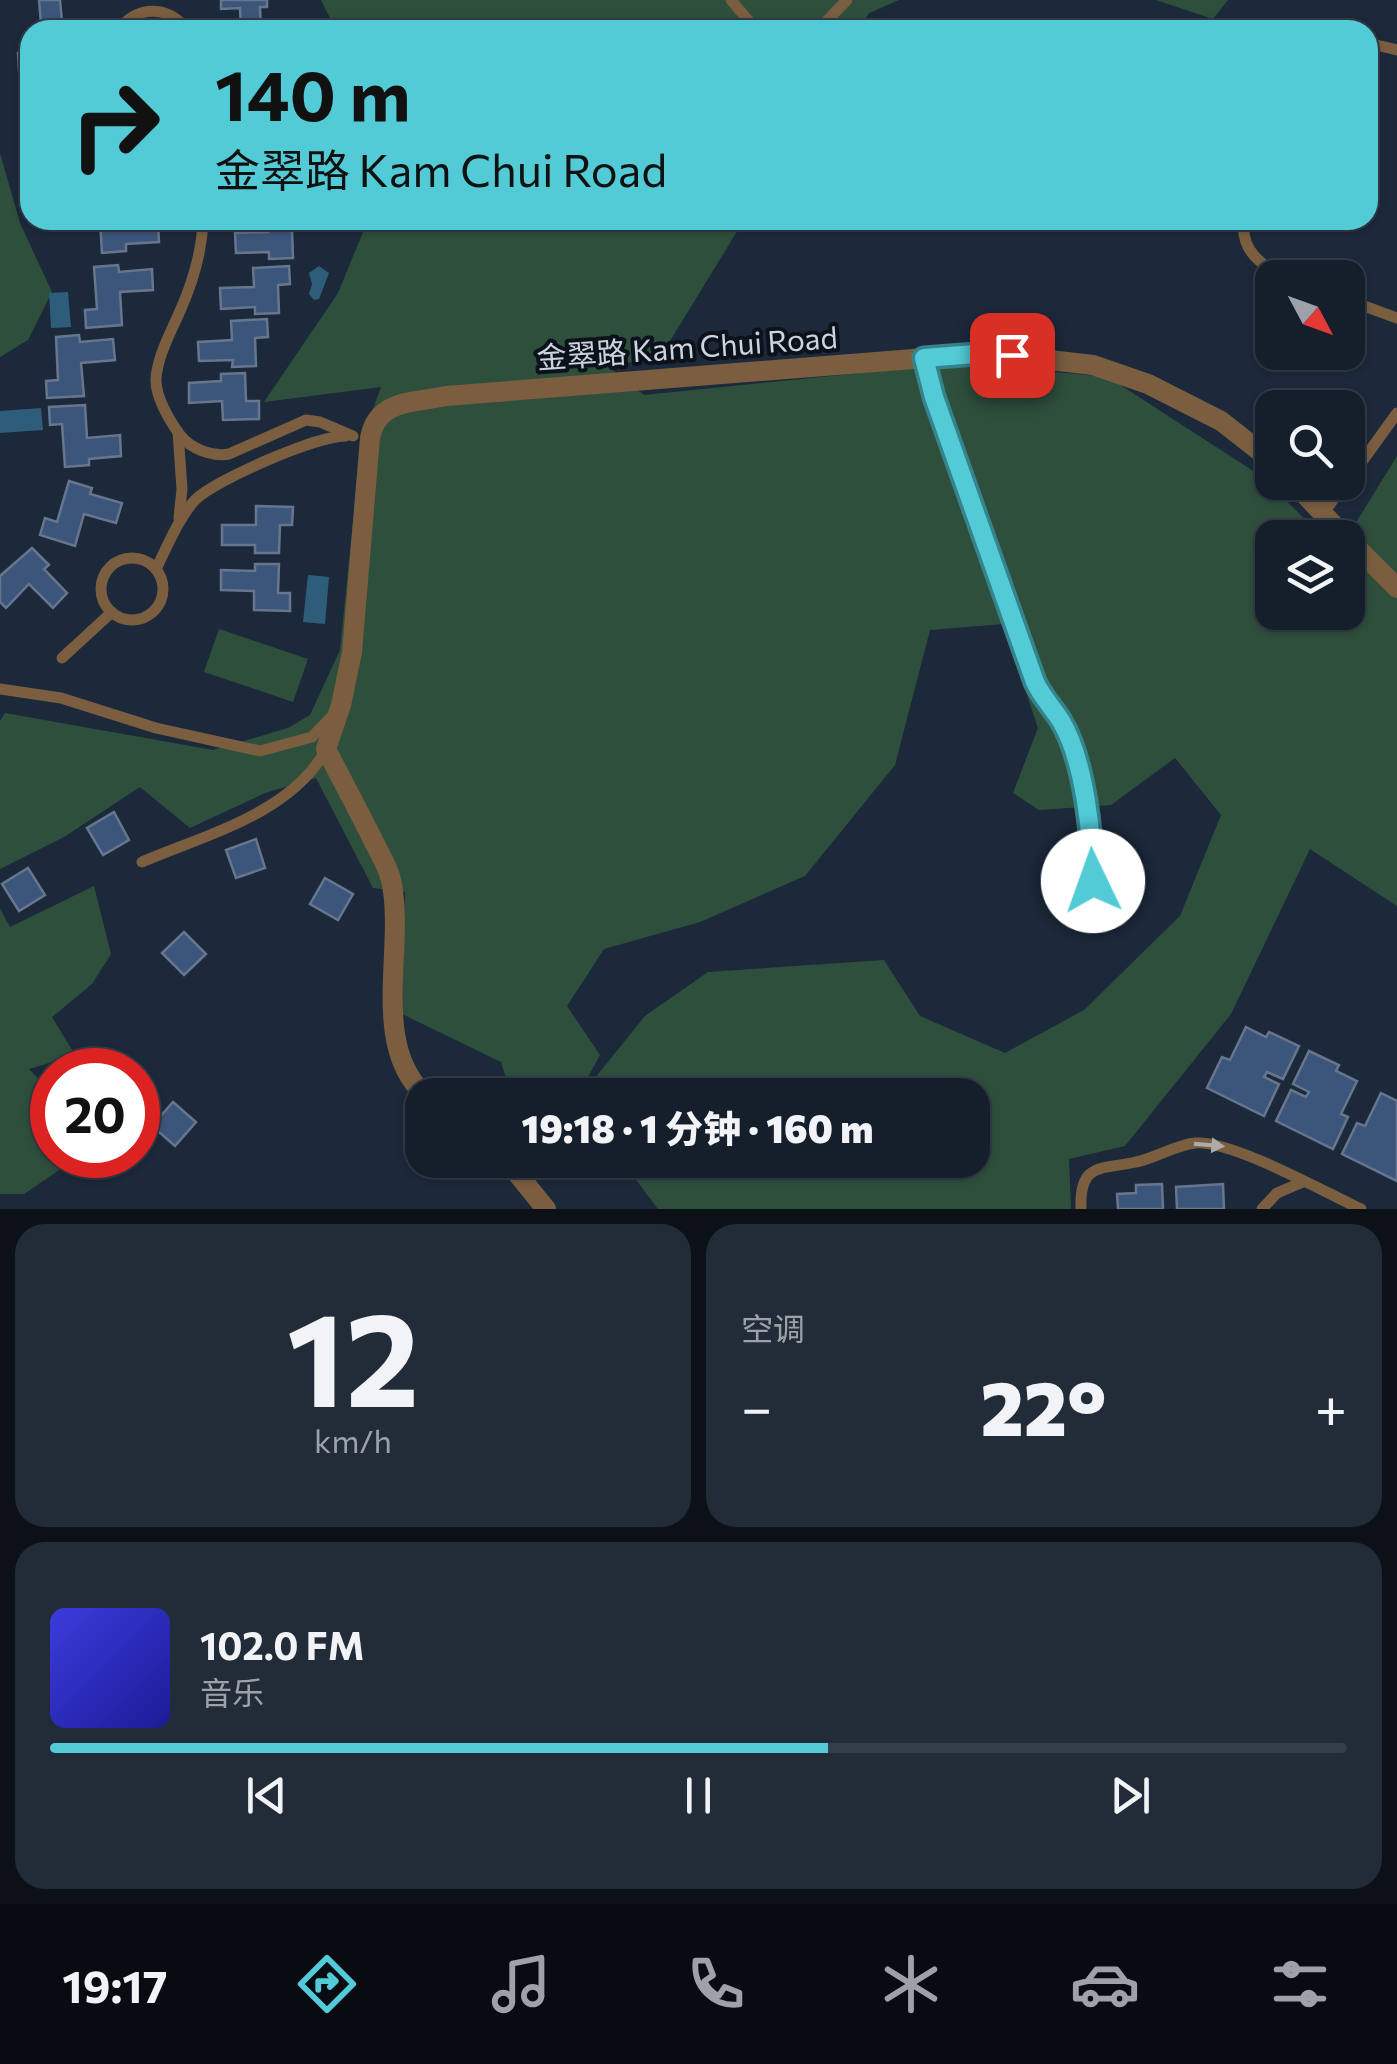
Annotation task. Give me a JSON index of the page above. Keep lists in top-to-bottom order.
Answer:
{
  "streets": {
    "street": ["金翠路 Kam Chui Road"]
  },
  "north": "bottom right",
  "page": {
    "turn": ["140 m", "金翠路 Kam Chui Road"],
    "limit": "20",
    "trip": "19:18 · 1 分钟 · 160 m",
    "tile": [
      ["12", "km/h"],
      "空调"
    ],
    "heat": ["−", "22°", "+"],
    "song": ["102.0 FM", "音乐"],
    "tabs": "19:17"
  }
}
